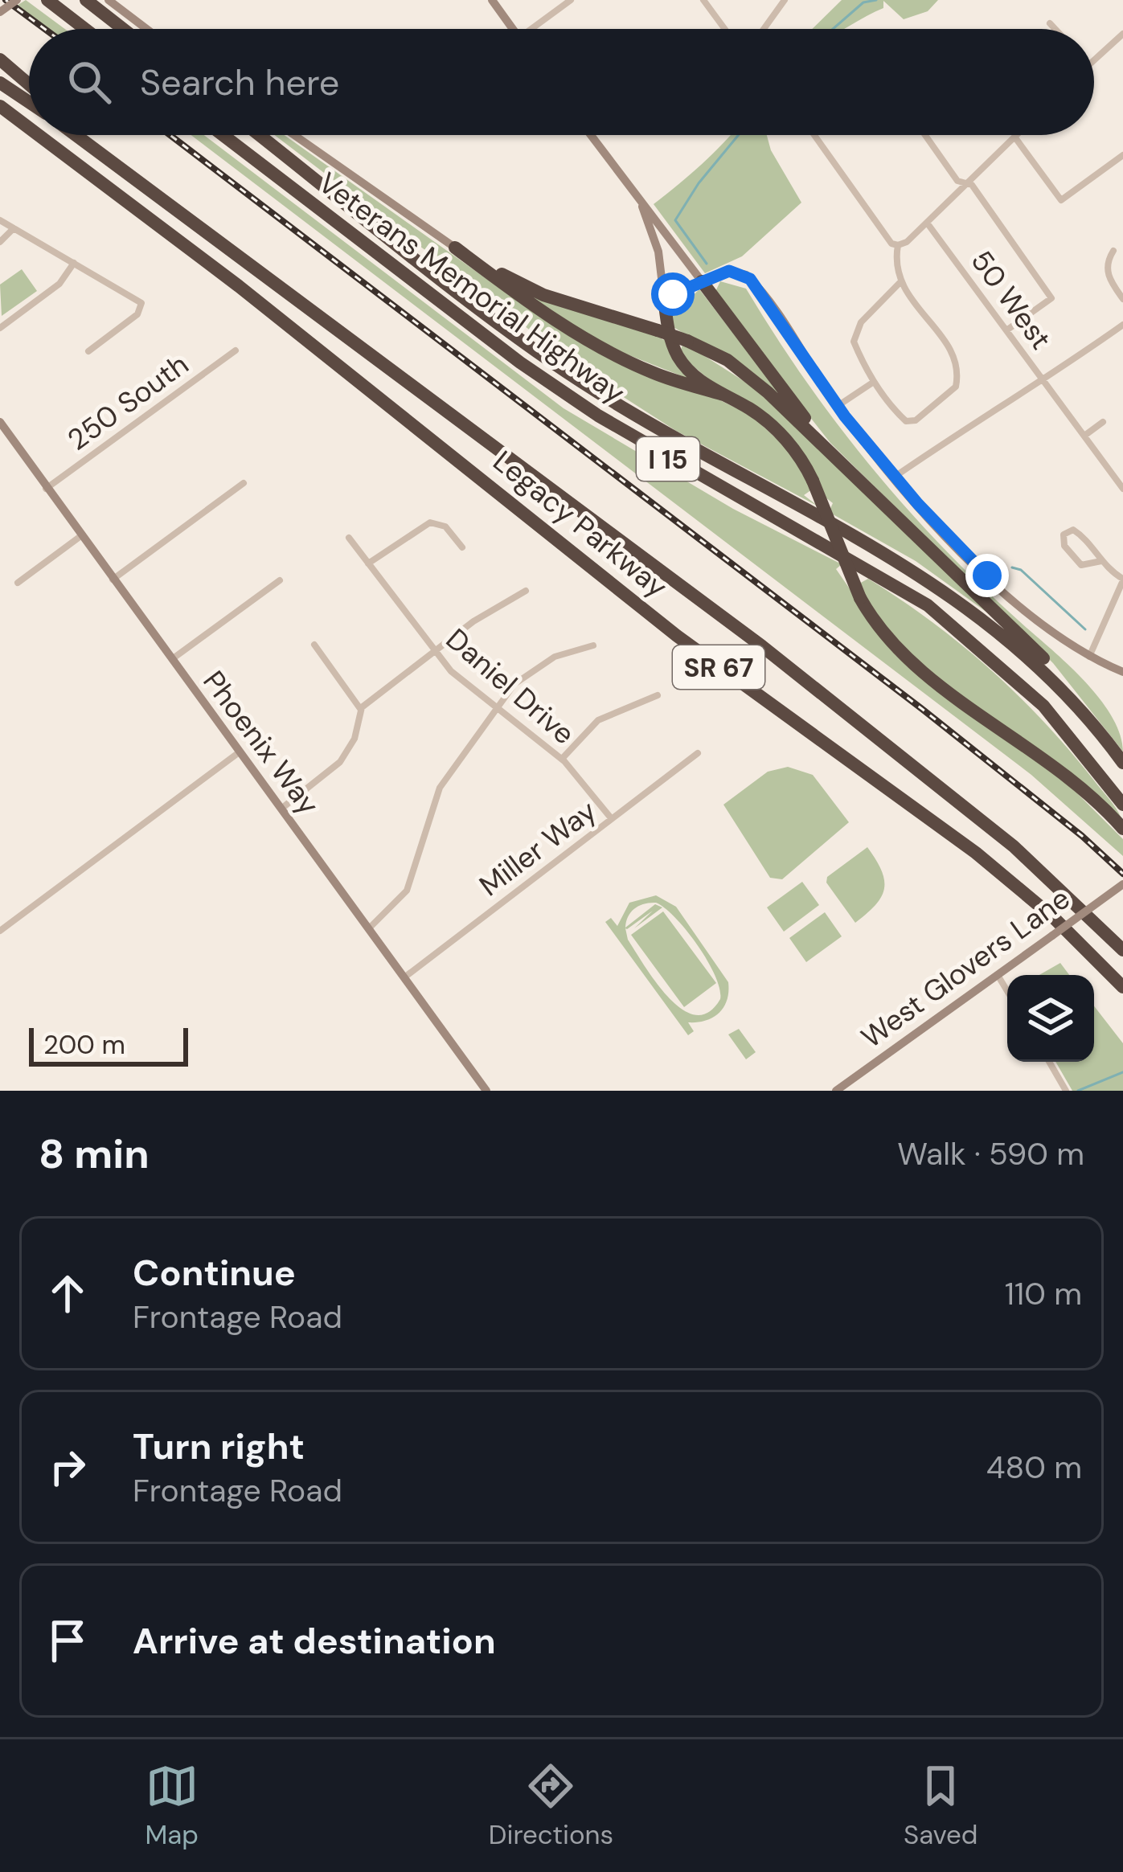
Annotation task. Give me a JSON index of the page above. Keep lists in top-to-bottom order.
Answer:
{
  "streets": {
    "highway": [
      "Veterans Memorial Highway",
      "I 15",
      "Legacy Parkway",
      "SR 67"
    ],
    "street": [
      "50 West",
      "250 South",
      "Daniel Drive",
      "Phoenix Way",
      "Miller Way",
      "West Glovers Lane"
    ]
  },
  "crossings": [
    ["250 South", "Phoenix Way"],
    ["Daniel Drive", "Miller Way"],
    ["Phoenix Way", "Miller Way"]
  ],
  "scale_bar": "200 m",
  "page": {
    "search": "Search here",
    "scale": "200 m",
    "heading": ["8 min", "Walk · 590 m"],
    "list": [
      ["Continue", "Frontage Road", "110 m"],
      ["Turn right", "Frontage Road", "480 m"],
      "Arrive at destination"
    ],
    "nav": ["Map", "Directions", "Saved"]
  }
}
